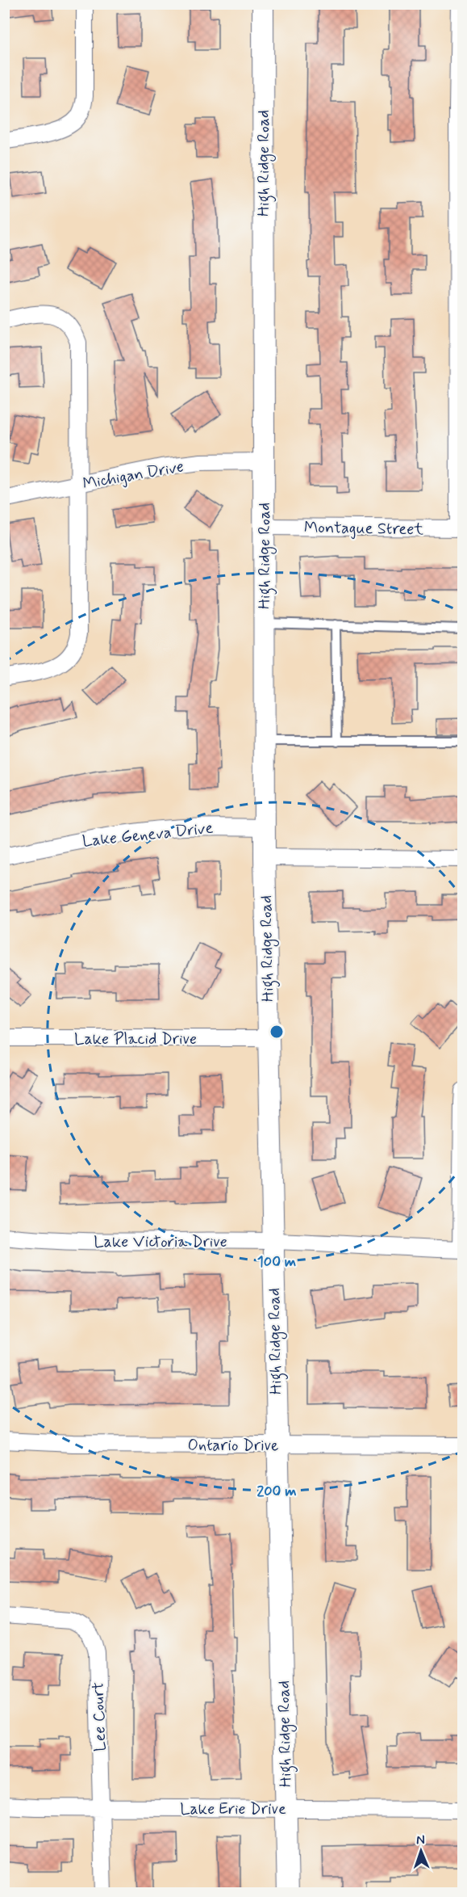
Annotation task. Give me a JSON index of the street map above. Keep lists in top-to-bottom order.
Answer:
{
  "streets": {
    "street": [
      "High Ridge Road",
      "Michigan Drive",
      "Montague Street",
      "Lake Geneva Drive",
      "Lake Placid Drive",
      "Lake Victoria Drive",
      "Ontario Drive",
      "Lee Court",
      "Lake Erie Drive"
    ]
  },
  "crossings": [
    ["High Ridge Road", "Michigan Drive"],
    ["High Ridge Road", "Montague Street"],
    ["High Ridge Road", "Lake Geneva Drive"],
    ["High Ridge Road", "Lake Placid Drive"],
    ["High Ridge Road", "Lake Victoria Drive"],
    ["High Ridge Road", "Ontario Drive"],
    ["High Ridge Road", "Lake Erie Drive"],
    ["Lee Court", "Lake Erie Drive"]
  ],
  "north": "top",
  "rings": ["100 m", "200 m"]
}
